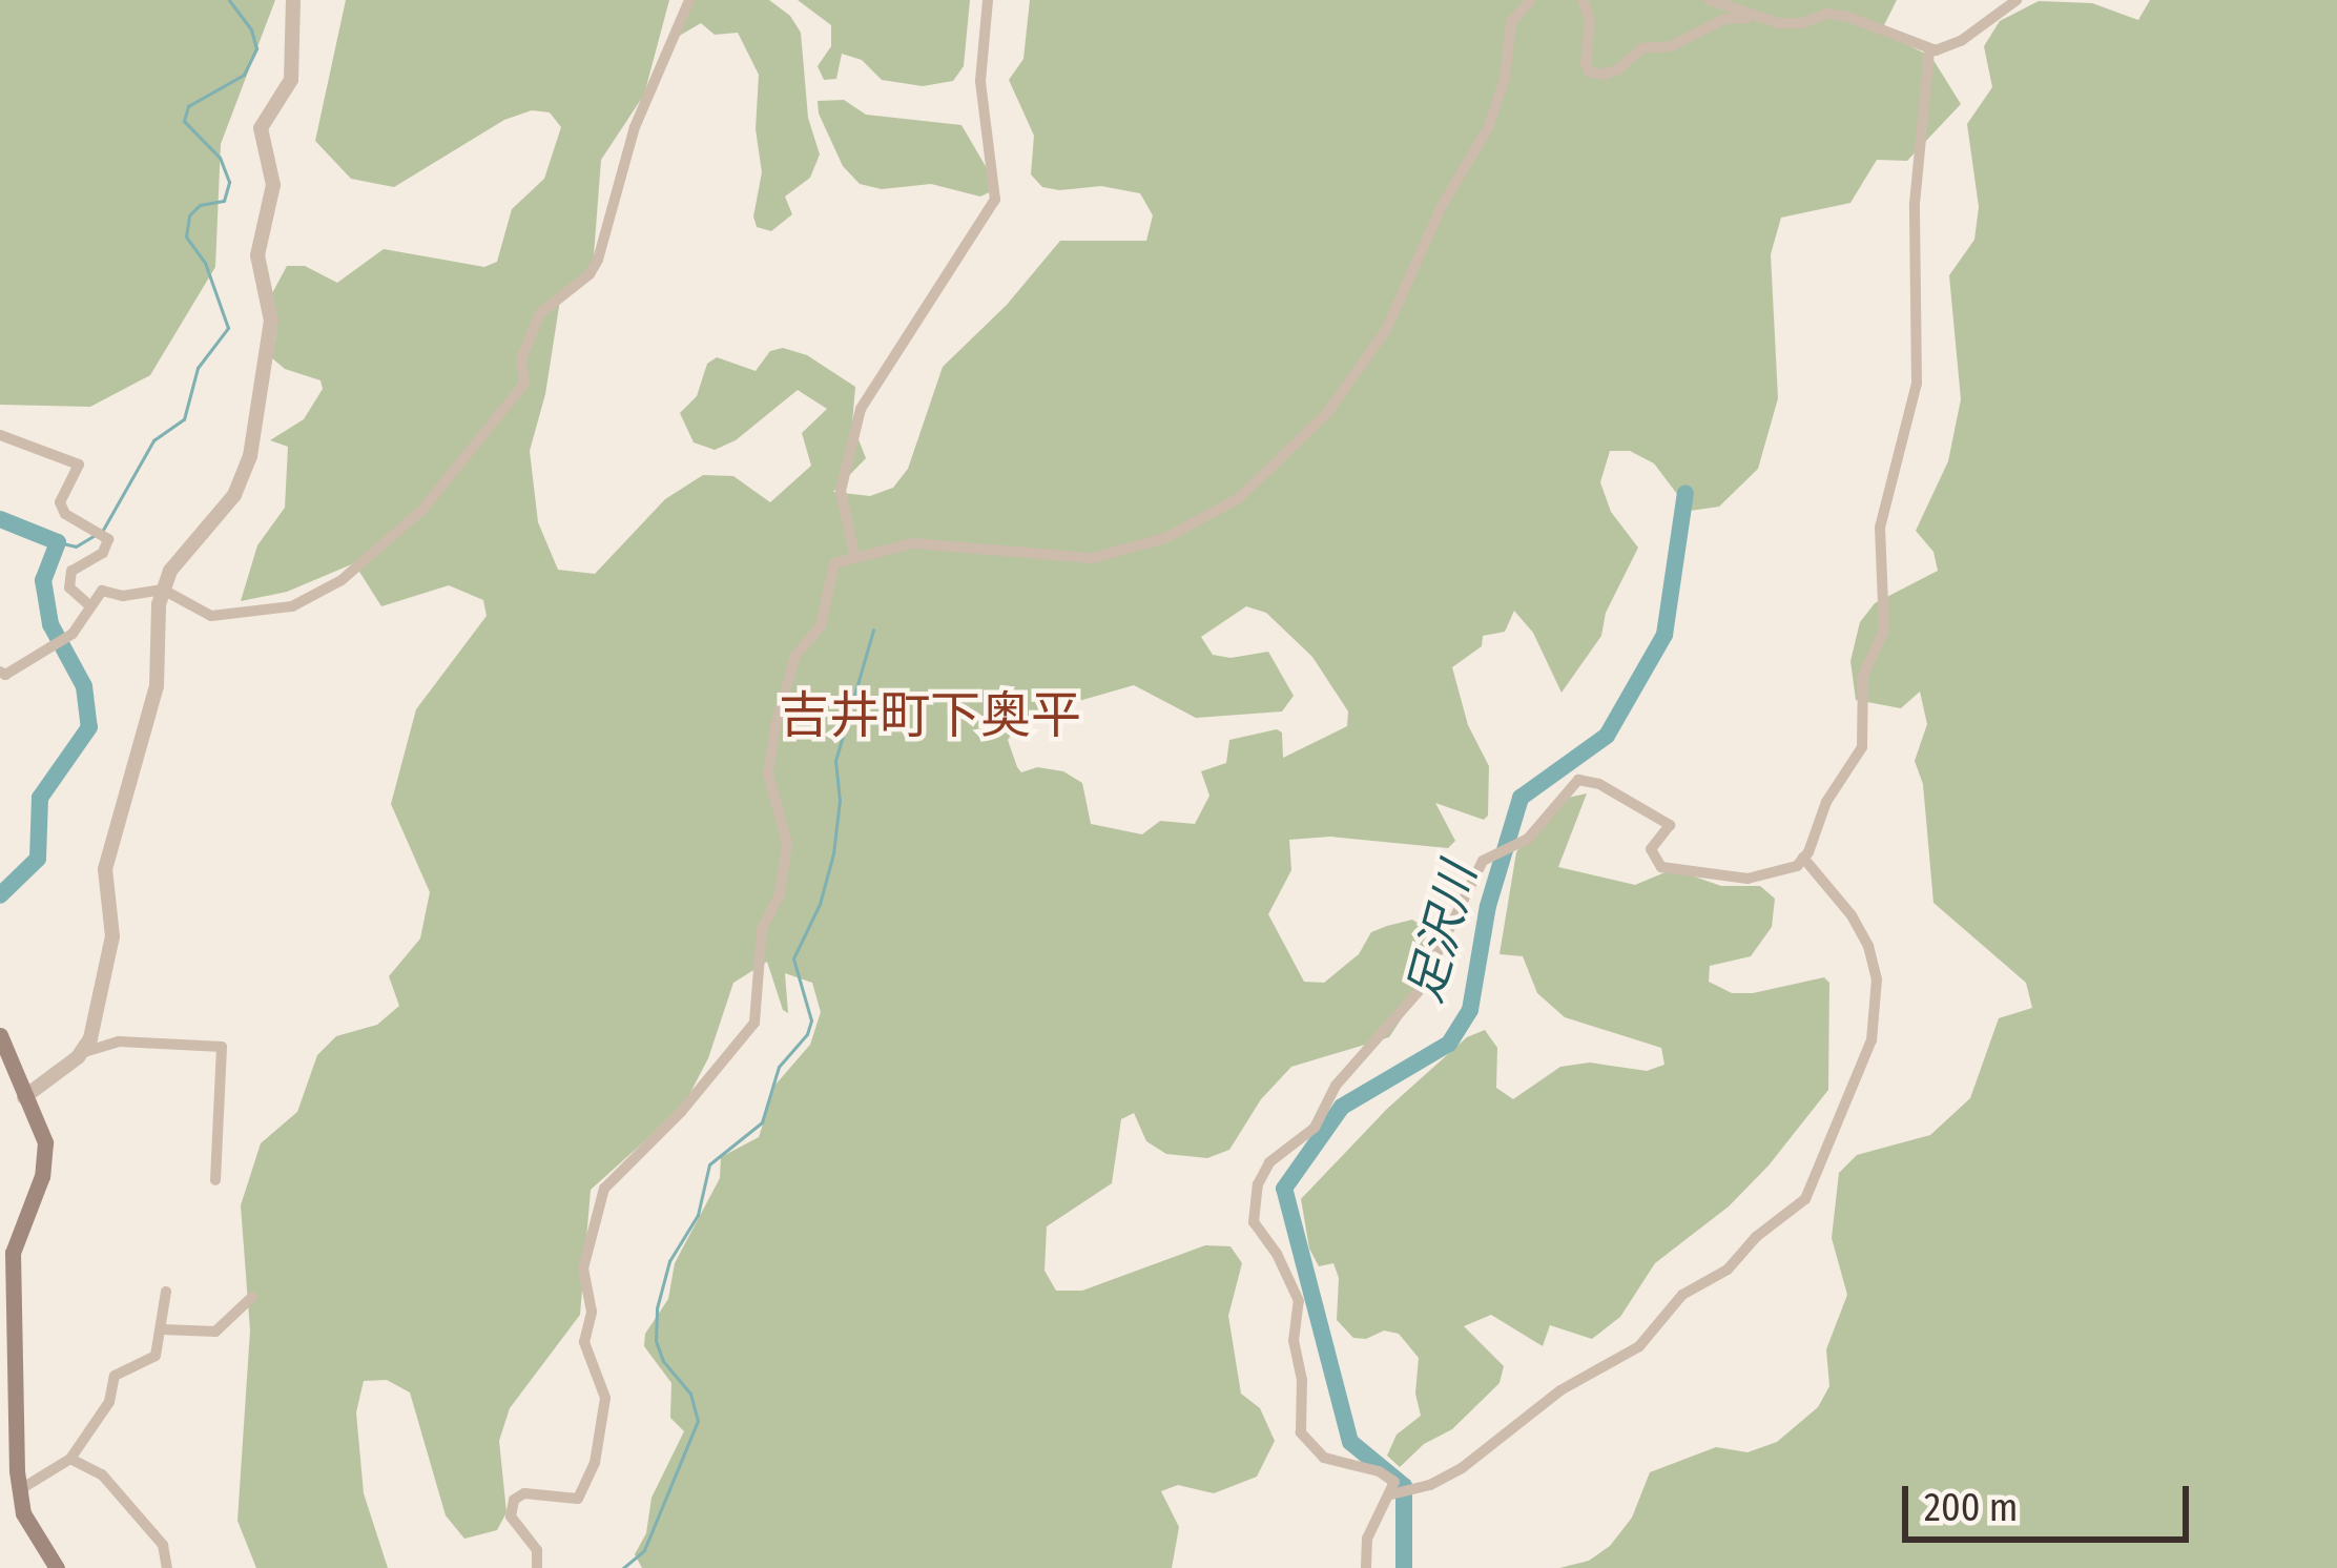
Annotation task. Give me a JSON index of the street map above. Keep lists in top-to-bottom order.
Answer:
{
  "districts": ["吉井町下奥平"],
  "water": ["足沢川"],
  "scale_bar": "200 m"
}
